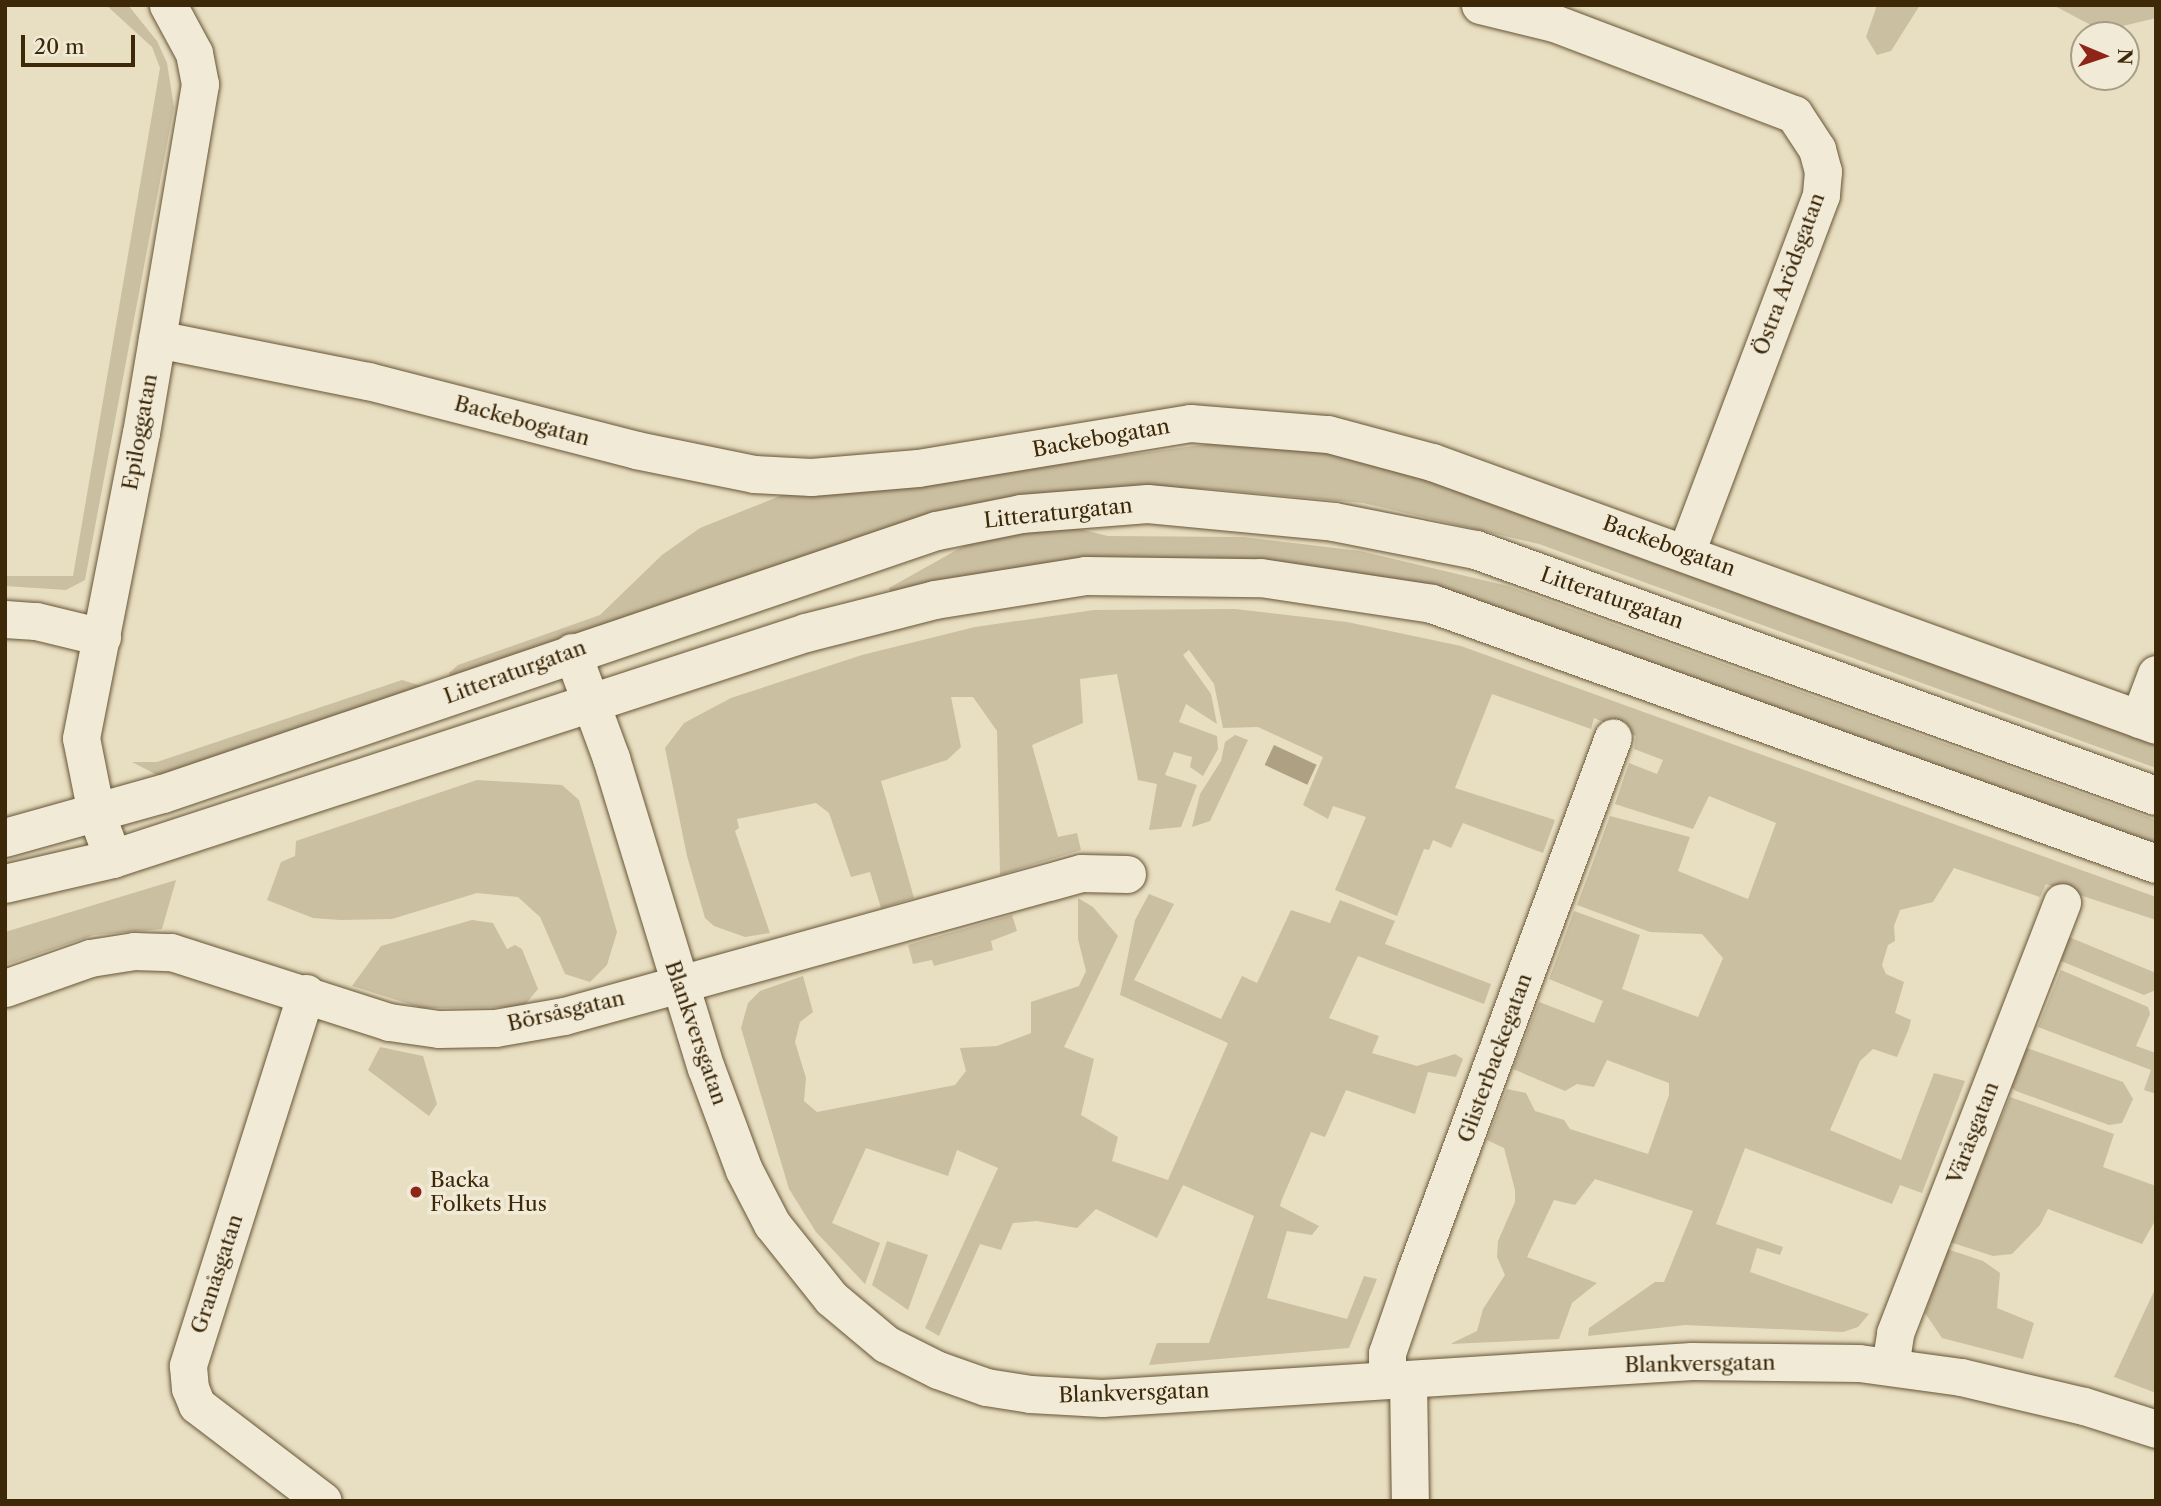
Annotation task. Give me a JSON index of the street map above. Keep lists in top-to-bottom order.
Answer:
{
  "streets": {
    "street": [
      "Östra Arödsgatan",
      "Backebogatan",
      "Epiloggatan",
      "Litteraturgatan",
      "Börsåsgatan",
      "Blankversgatan",
      "Glisterbackegatan",
      "Väråsgatan",
      "Granåsgatan"
    ]
  },
  "crossings": [
    ["Östra Arödsgatan", "Backebogatan"],
    ["Backebogatan", "Epiloggatan"],
    ["Epiloggatan", "Litteraturgatan"],
    ["Litteraturgatan", "Blankversgatan"],
    ["Börsåsgatan", "Blankversgatan"],
    ["Börsåsgatan", "Granåsgatan"],
    ["Blankversgatan", "Glisterbackegatan"],
    ["Blankversgatan", "Väråsgatan"]
  ],
  "places": ["Backa Folkets Hus"],
  "scale_bar": "20 m",
  "north": "right"
}
